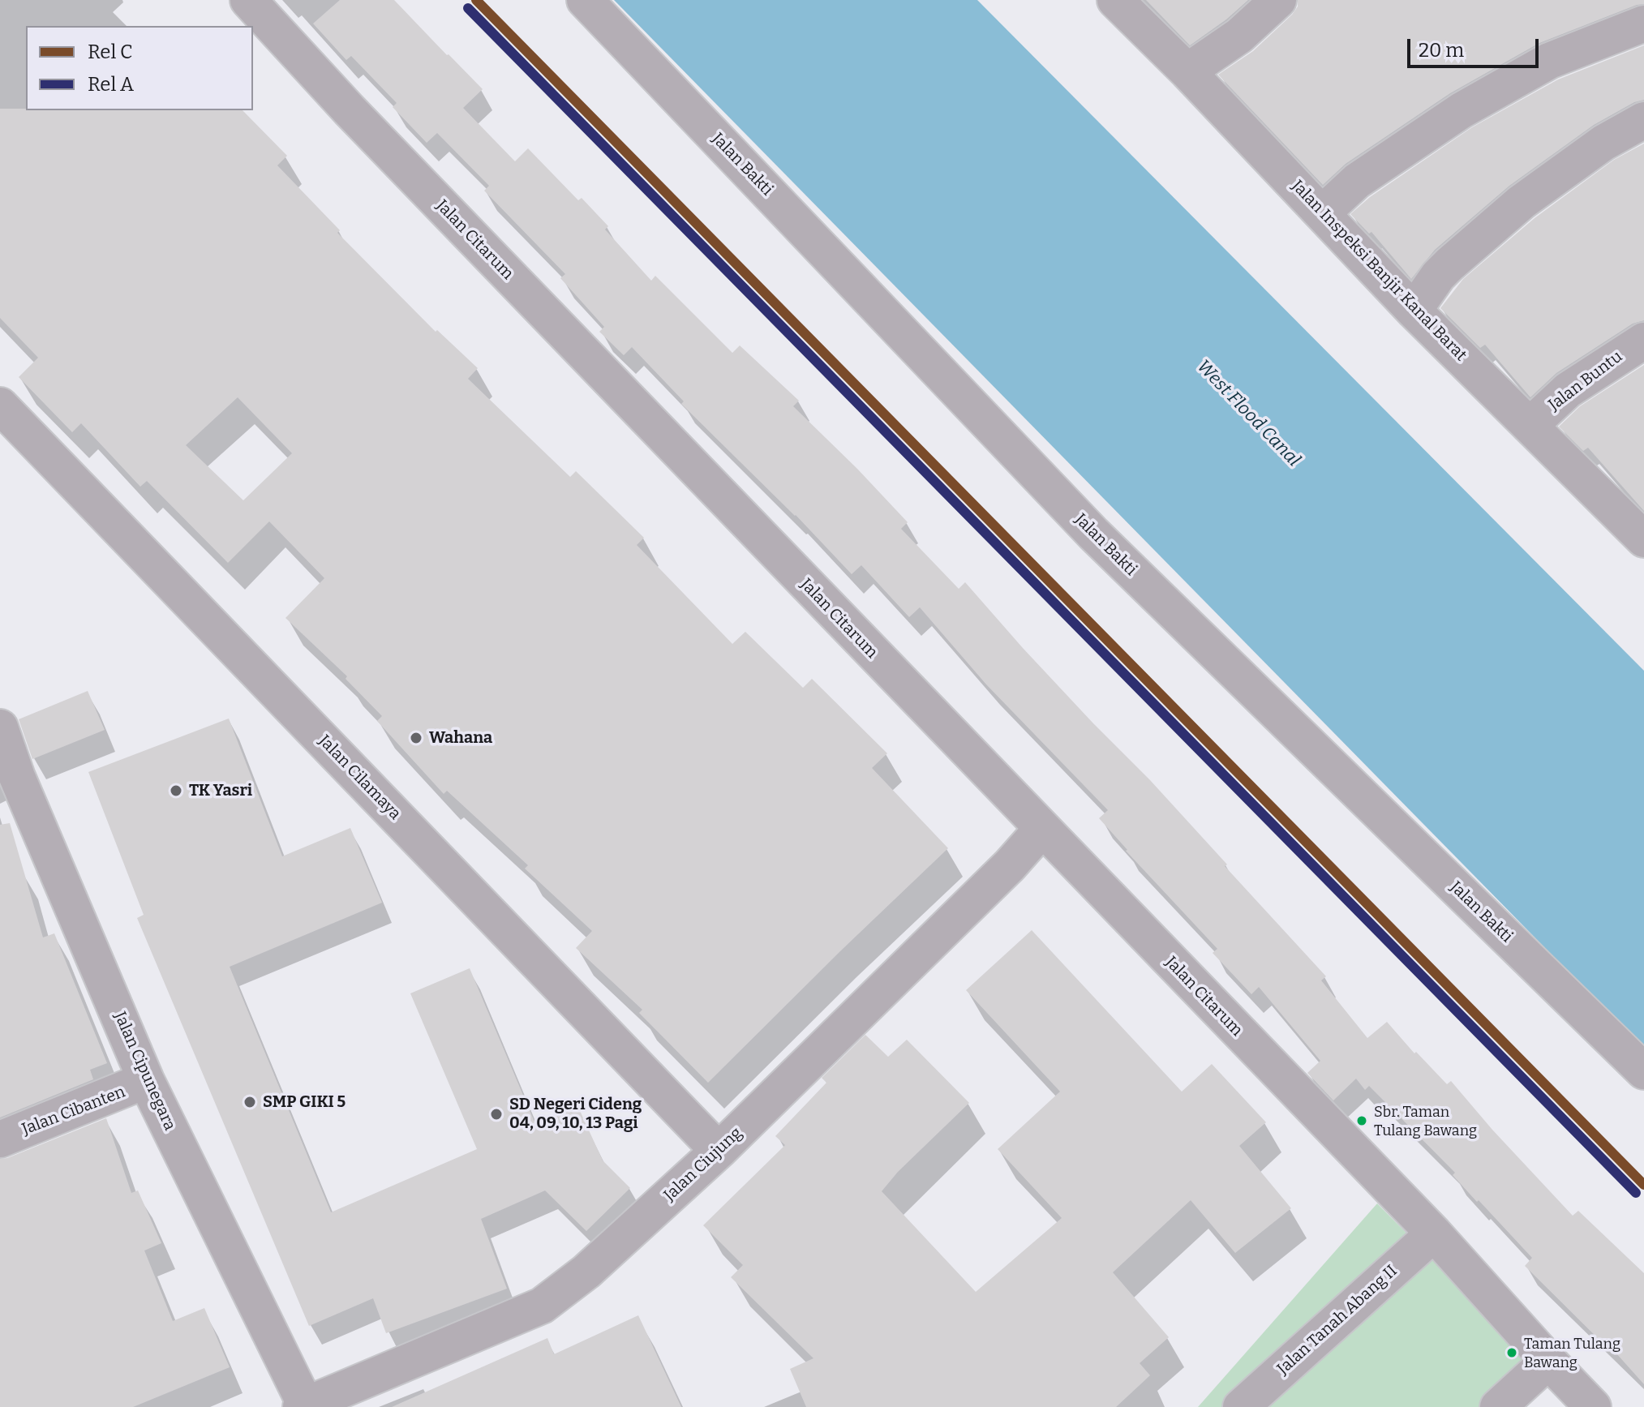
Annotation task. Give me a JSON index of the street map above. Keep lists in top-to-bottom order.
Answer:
{
  "streets": {
    "street": [
      "Jalan Bakti",
      "Jalan Citarum",
      "Jalan Inspeksi Banjir Kanal Barat",
      "Jalan Buntu",
      "Jalan Cilamaya",
      "Jalan Cipunegara",
      "Jalan Cibanten",
      "Jalan Ciujung",
      "Jalan Tanah Abang II"
    ]
  },
  "crossings": [
    ["Jalan Citarum", "Jalan Ciujung"],
    ["Jalan Citarum", "Jalan Tanah Abang II"],
    ["Jalan Inspeksi Banjir Kanal Barat", "Jalan Buntu"],
    ["Jalan Cilamaya", "Jalan Ciujung"],
    ["Jalan Cipunegara", "Jalan Cibanten"],
    ["Jalan Cipunegara", "Jalan Ciujung"]
  ],
  "water": ["West Flood Canal"],
  "places": [
    "Wahana",
    "TK Yasri",
    "SMP GIKI 5",
    "SD Negeri Cideng 04, 09, 10, 13 Pagi",
    "Sbr. Taman Tulang Bawang",
    "Taman Tulang Bawang"
  ],
  "lines": ["rail line C", "rail line A"],
  "legend": ["Rel C", "Rel A"],
  "scale_bar": "20 m"
}
